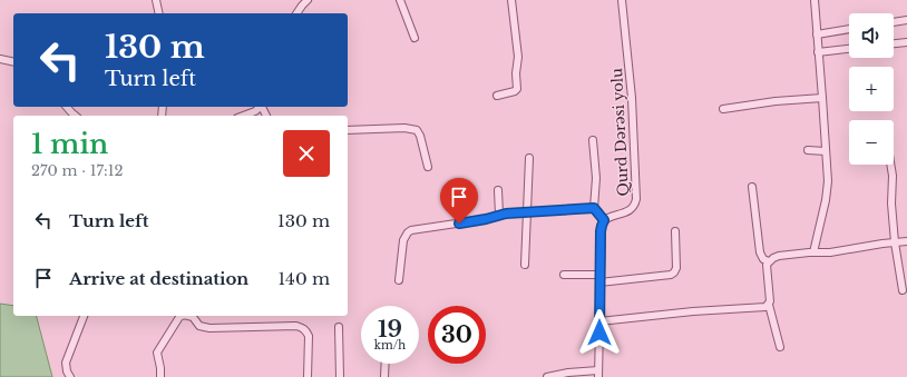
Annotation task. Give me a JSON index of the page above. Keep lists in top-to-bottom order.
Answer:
{
  "streets": {
    "street": ["Qurd Dərəsi yolu"]
  },
  "page": {
    "map_buttons": ["+", "−"],
    "turn": ["130 m", "Turn left"],
    "heading": ["1 min", "270 m · 17:12"],
    "list": [
      {
        "name": "Turn left",
        "value": "130 m"
      },
      {
        "name": "Arrive at destination",
        "value": "140 m"
      }
    ],
    "speed": "19 km/h",
    "limit": "30"
  }
}
